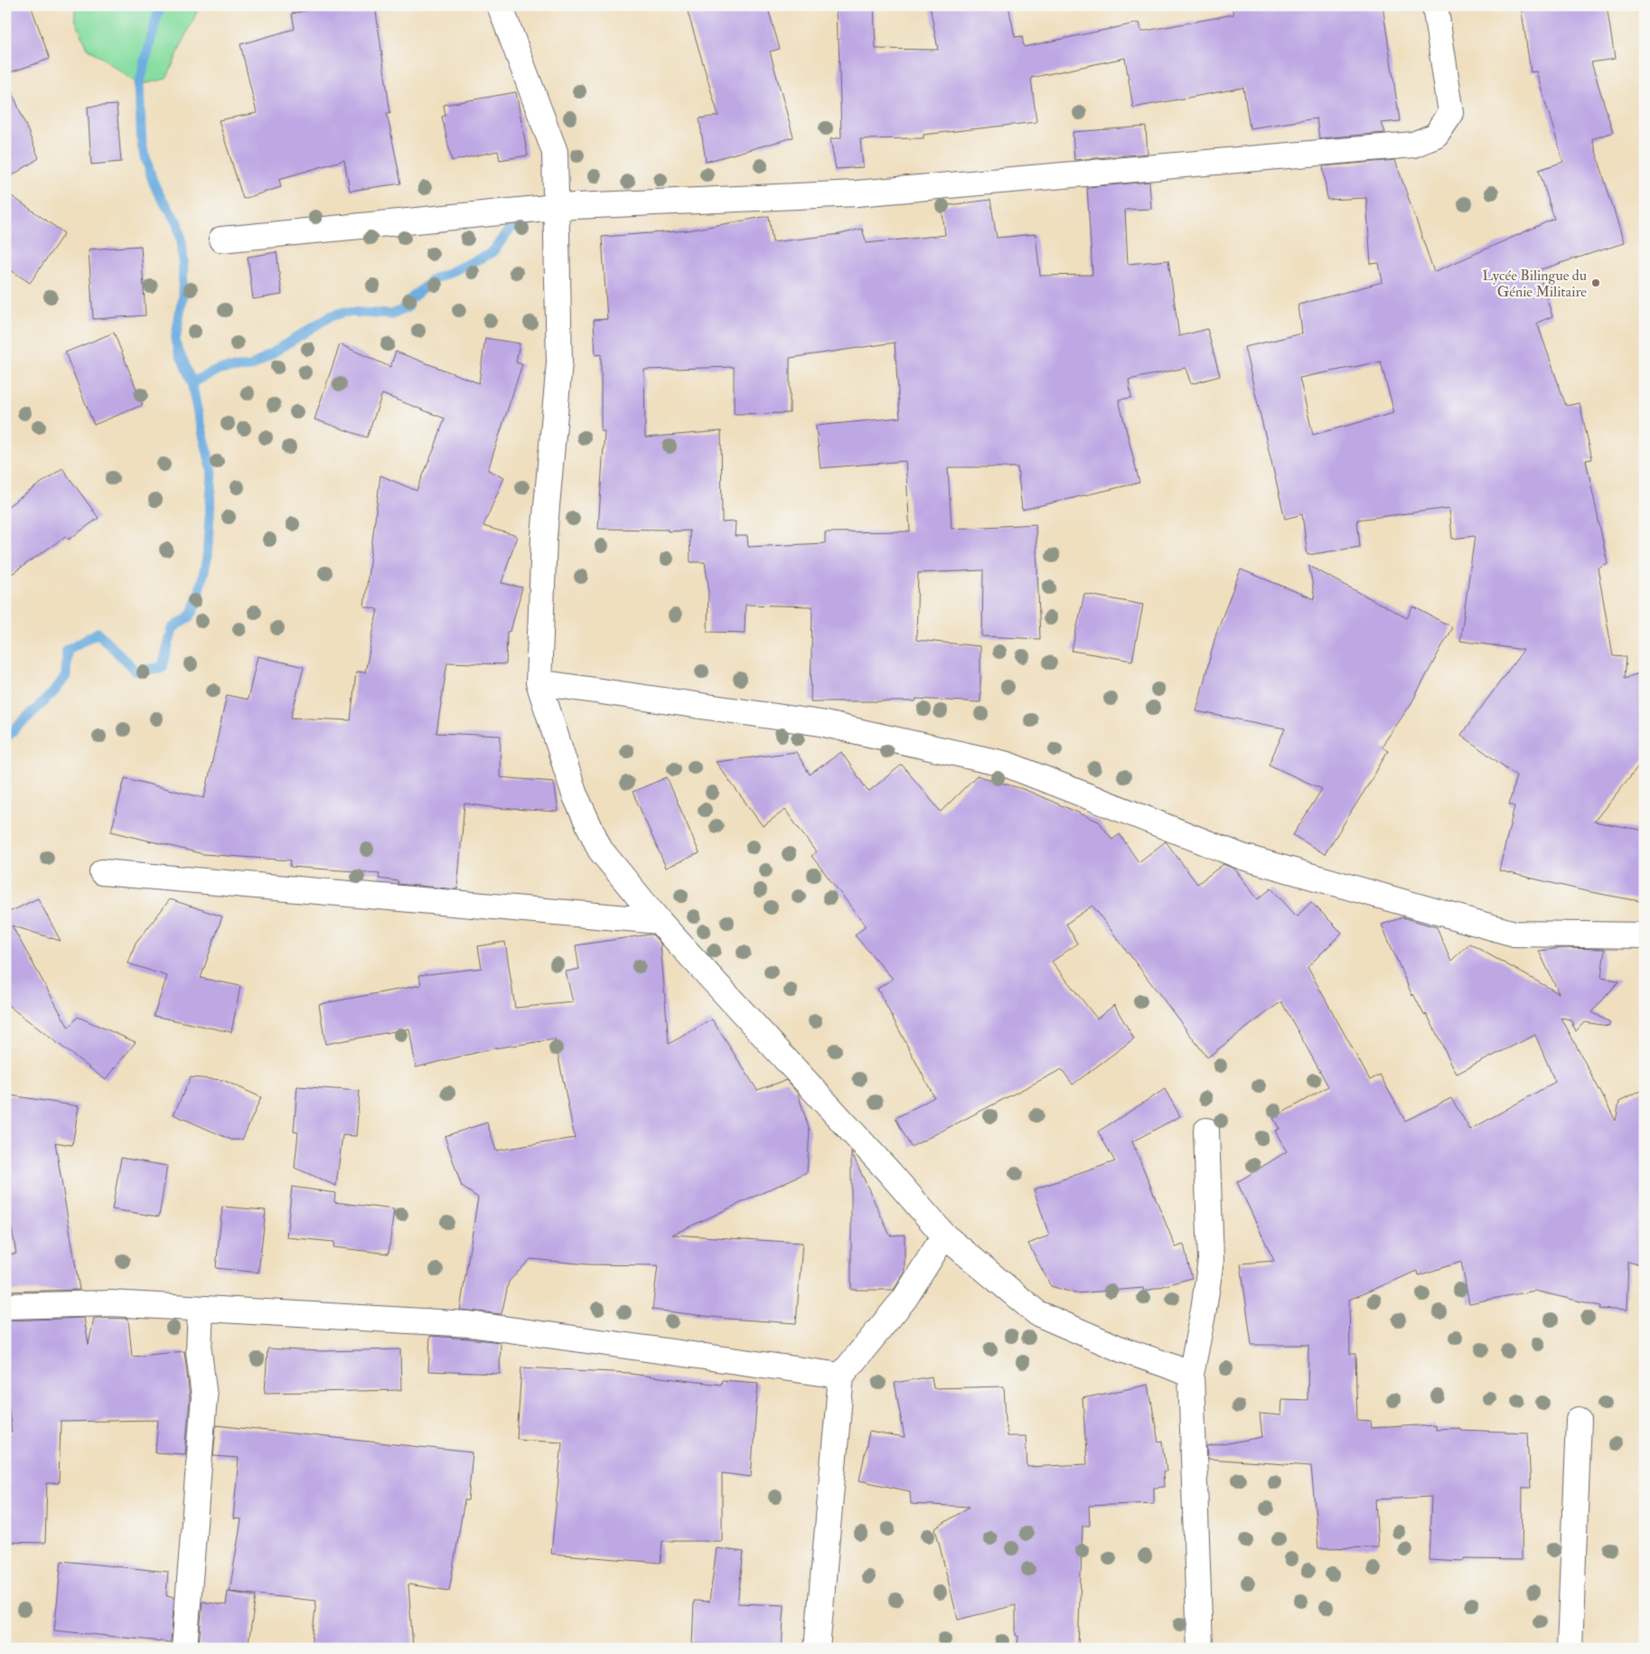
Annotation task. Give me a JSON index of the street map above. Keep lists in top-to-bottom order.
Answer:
{
  "places": ["Lycée Bilingue du Génie Militaire"]
}
